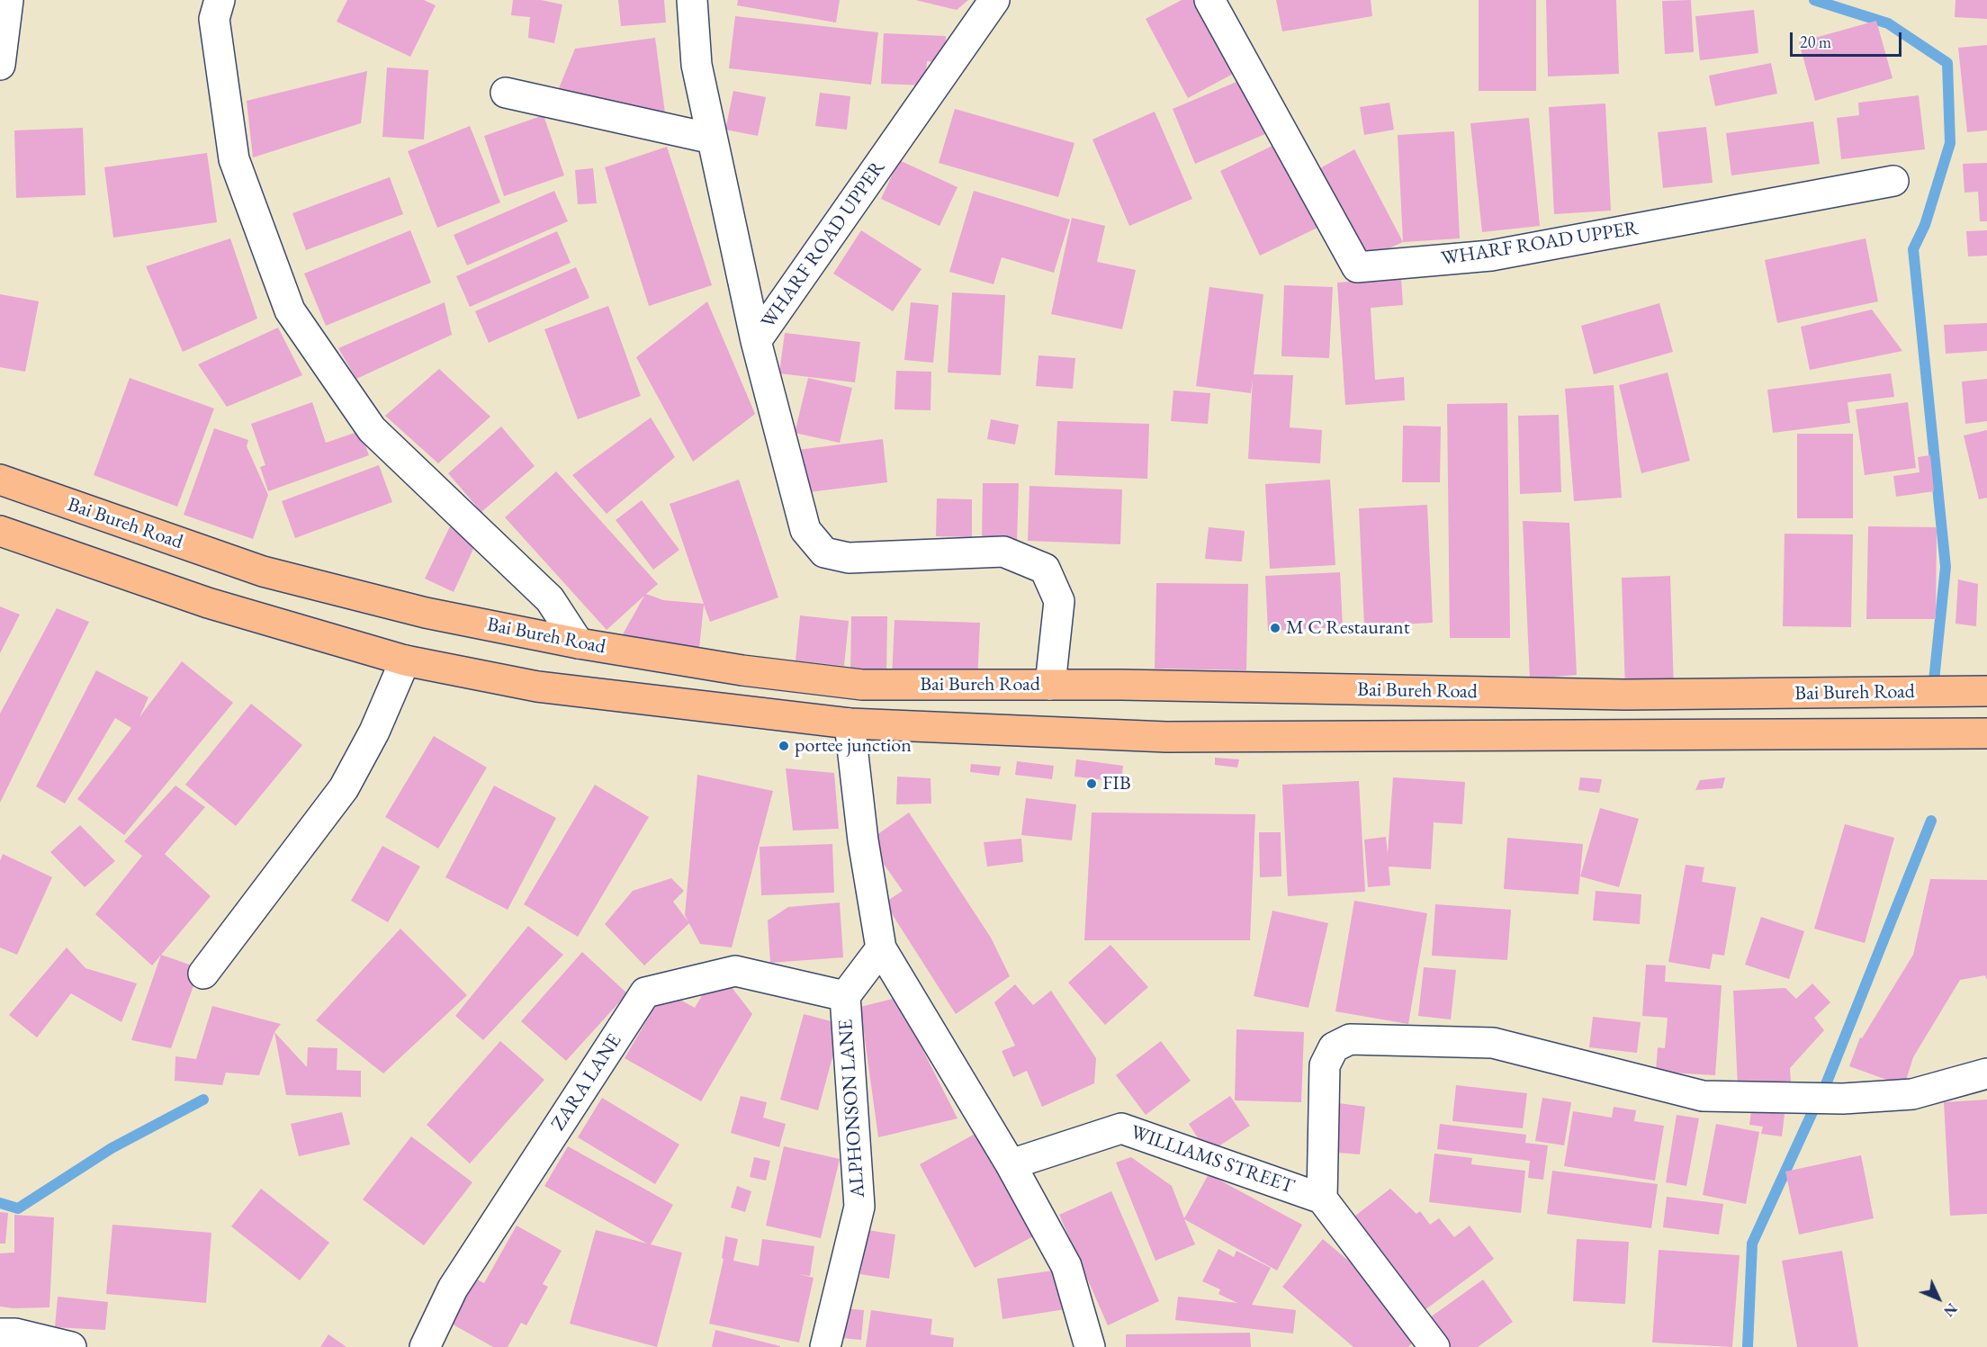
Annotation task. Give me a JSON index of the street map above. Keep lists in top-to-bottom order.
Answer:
{
  "streets": {
    "highway": ["Bai Bureh Road"],
    "street": [
      "WHARF ROAD UPPER",
      "ZARA LANE",
      "ALPHONSON LANE",
      "WILLIAMS STREET"
    ]
  },
  "crossings": [
    ["WHARF ROAD UPPER", "Bai Bureh Road"],
    ["ZARA LANE", "ALPHONSON LANE"]
  ],
  "places": ["M C Restaurant", "portee junction", "FIB"],
  "scale_bar": "20 m",
  "north": "bottom right"
}
